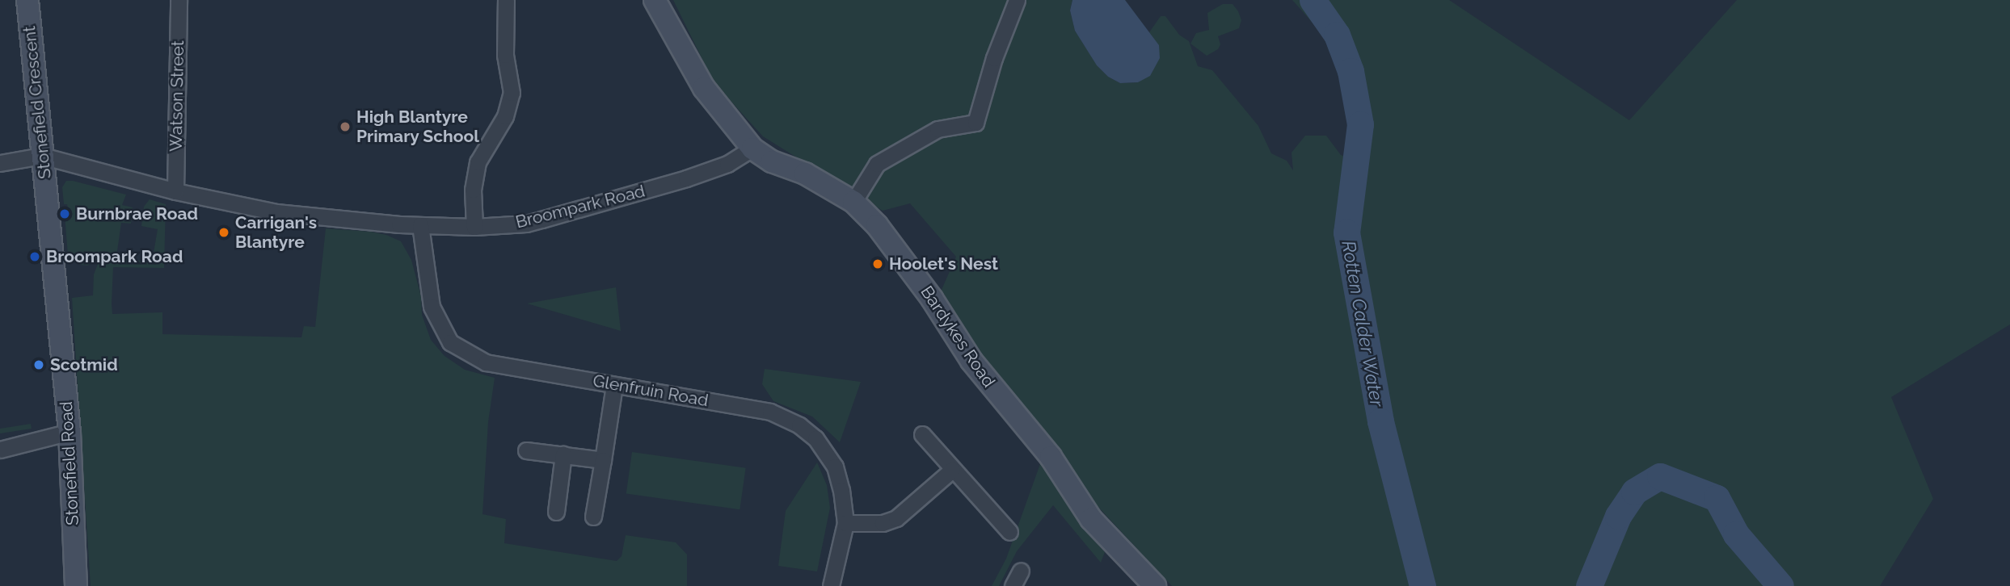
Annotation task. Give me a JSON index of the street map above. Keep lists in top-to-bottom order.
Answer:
{
  "streets": {
    "main road": ["Stonefield Crescent", "Bardykes Road", "Stonefield Road"],
    "street": ["Watson Street", "Broompark Road", "Glenfruin Road"]
  },
  "crossings": [
    ["Watson Street", "Broompark Road"],
    ["Stonefield Crescent", "Broompark Road"],
    ["Stonefield Crescent", "Stonefield Road"],
    ["Broompark Road", "Bardykes Road"],
    ["Broompark Road", "Glenfruin Road"]
  ],
  "water": ["Rotten Calder Water"],
  "places": [
    "High Blantyre Primary School",
    "Burnbrae Road",
    "Carrigan's Blantyre",
    "Broompark Road",
    "Hoolet's Nest",
    "Scotmid"
  ]
}
